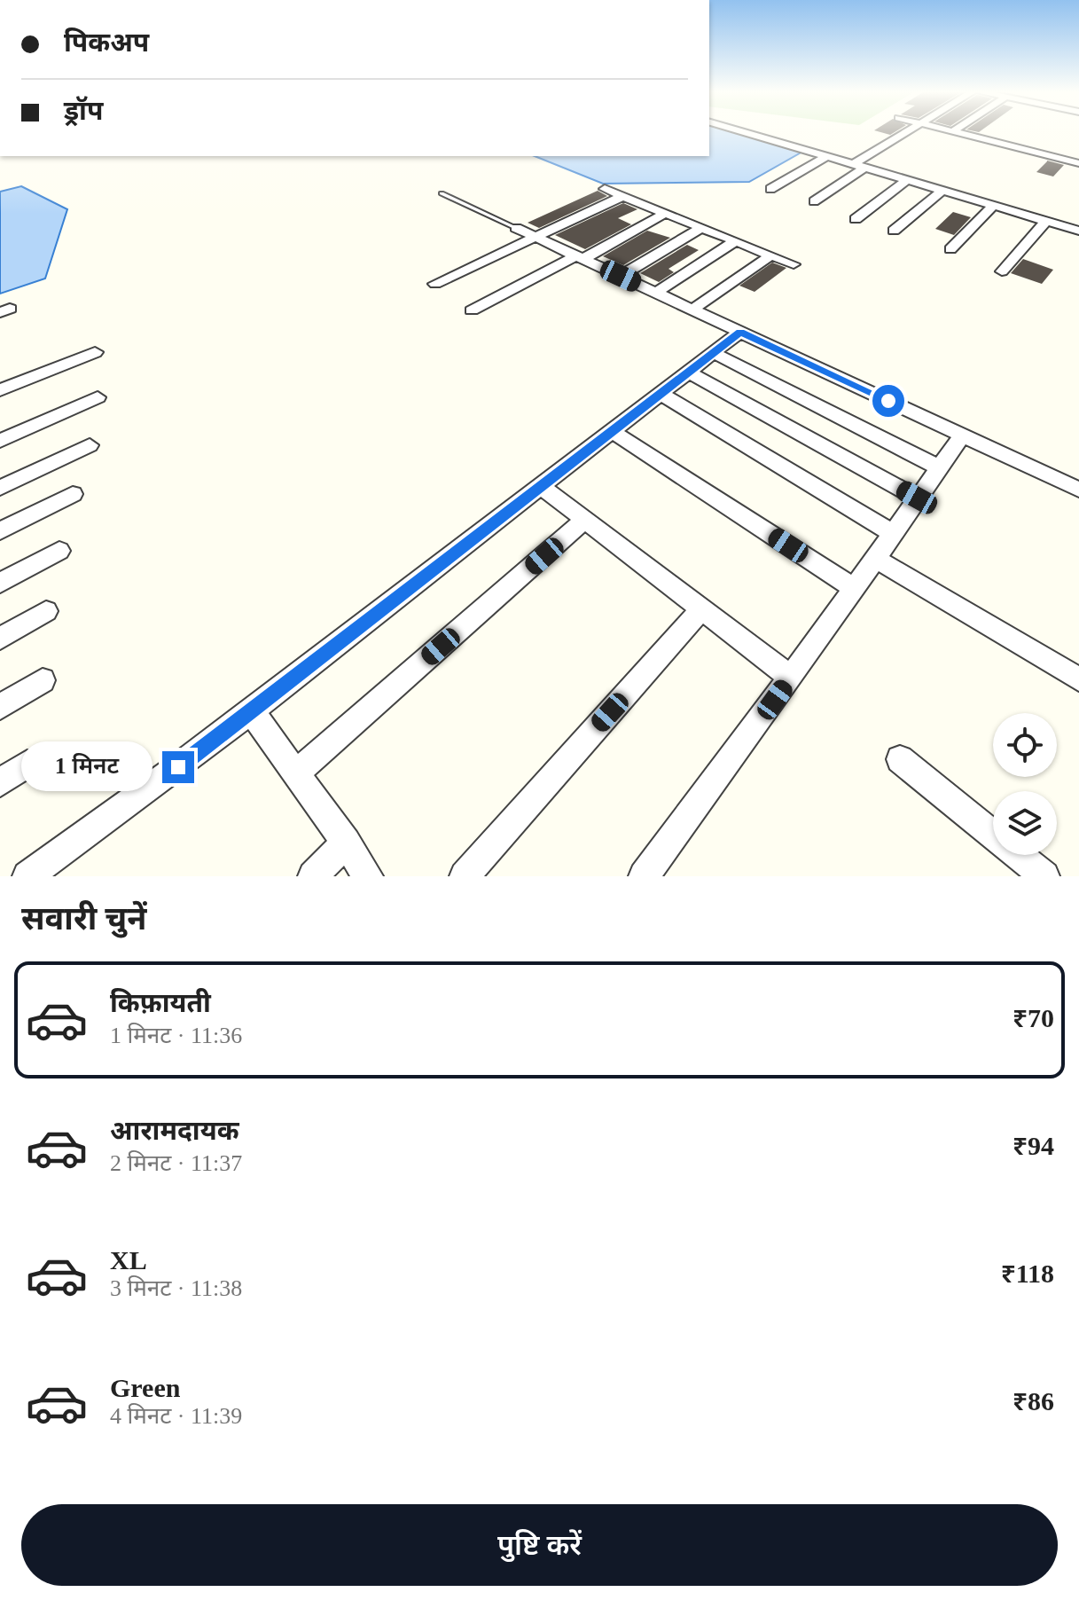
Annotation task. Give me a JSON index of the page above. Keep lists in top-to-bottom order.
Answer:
{
  "page": {
    "banner": ["पिकअप", "ड्रॉप"],
    "bubble": "1 मिनट",
    "heading": "सवारी चुनें",
    "list": [
      {
        "name": "किफ़ायती",
        "note": "1 मिनट · 11:36",
        "value": "₹70"
      },
      {
        "name": "आरामदायक",
        "note": "2 मिनट · 11:37",
        "value": "₹94"
      },
      {
        "name": "XL",
        "note": "3 मिनट · 11:38",
        "value": "₹118"
      },
      {
        "name": "Green",
        "note": "4 मिनट · 11:39",
        "value": "₹86"
      }
    ],
    "buttons": "पुष्टि करें"
  }
}
